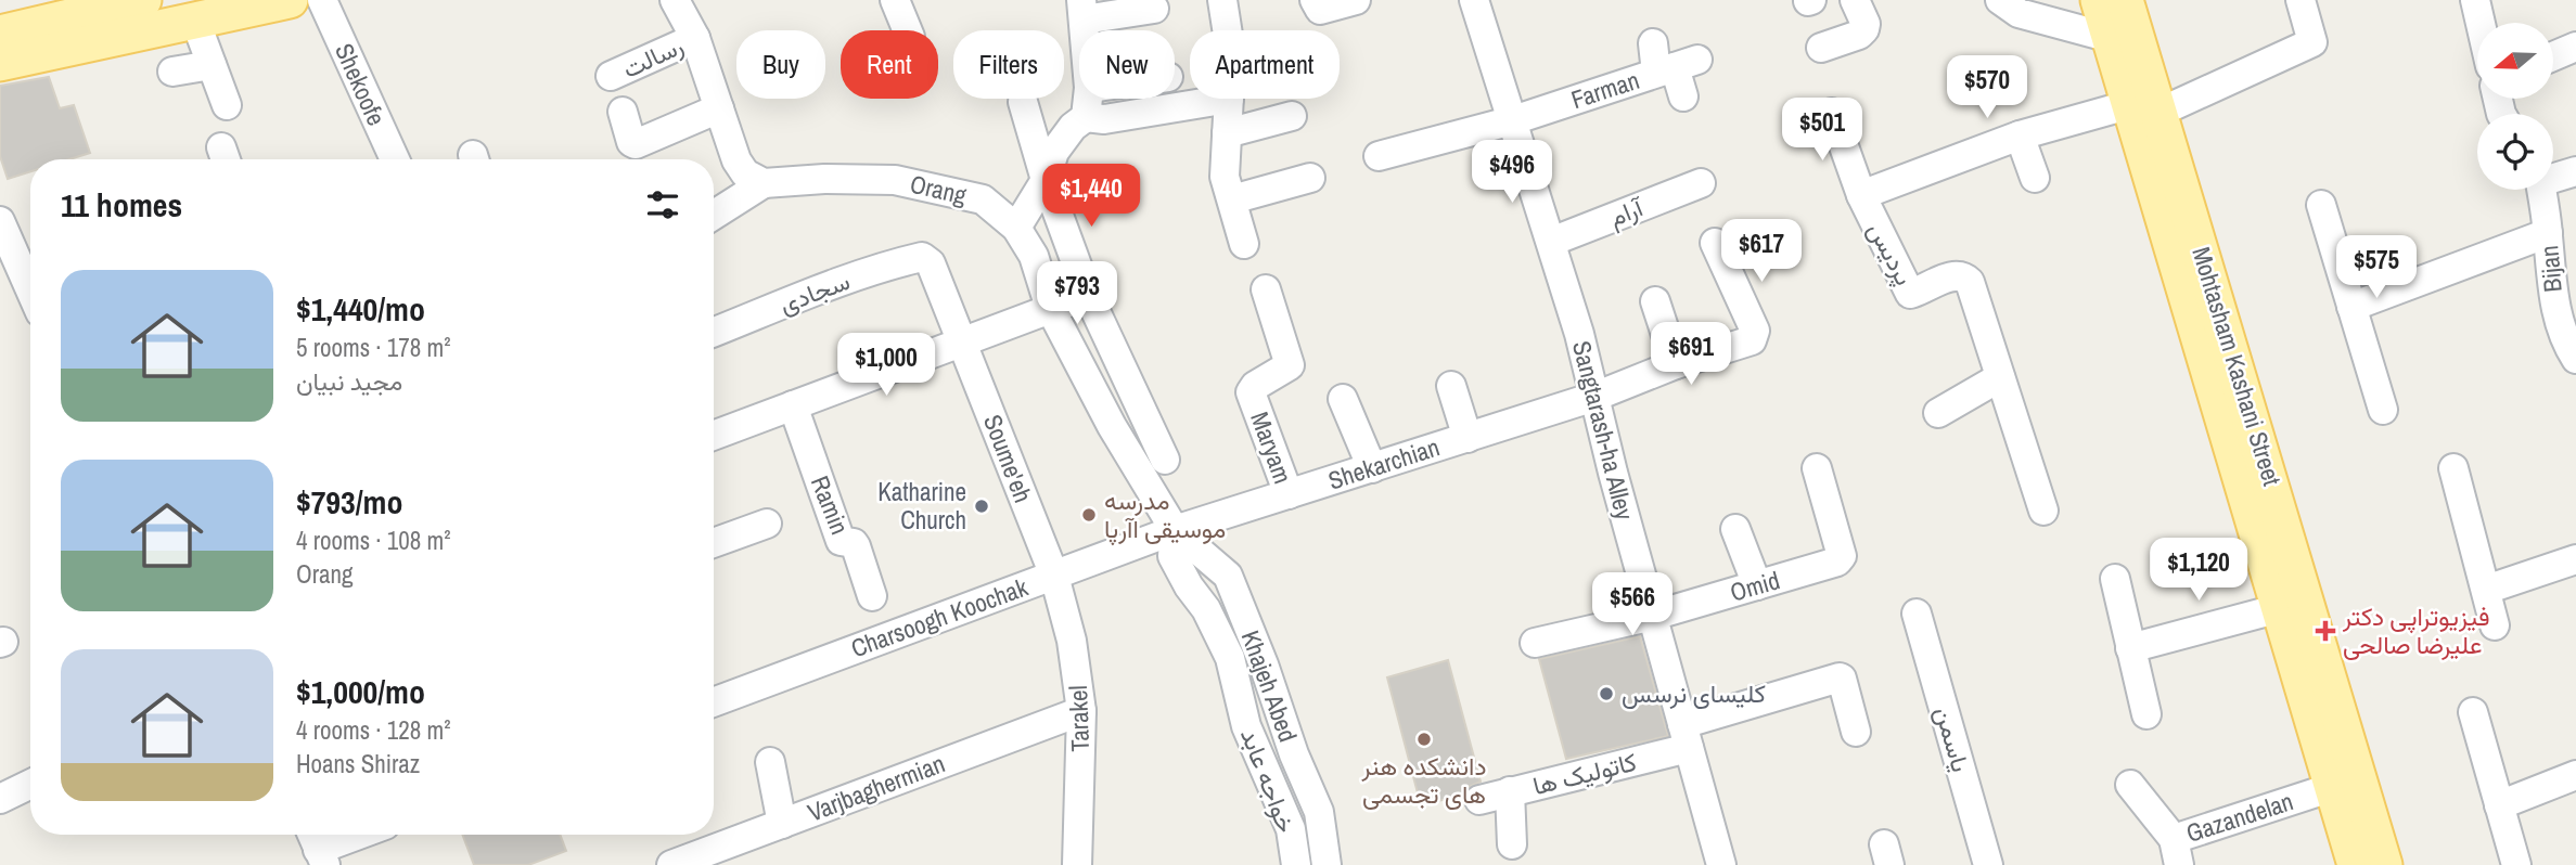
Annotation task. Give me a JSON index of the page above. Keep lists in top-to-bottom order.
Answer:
{
  "streets": {
    "main road": ["Mohtasham Kashani Street"],
    "street": [
      "رسالت",
      "Shekoofe",
      "Farman",
      "Orang",
      "آرام",
      "پردیس",
      "Bijan",
      "سجادی",
      "Sangtarash-ha Alley",
      "Maryam",
      "Soume'eh",
      "Shekarchian",
      "Ramin",
      "Omid",
      "Charsoogh Koochak",
      "Khajeh Abed",
      "Tarakel",
      "یاسمن",
      "کاتولیک ها",
      "خواجه عابد",
      "Varjbaghermian",
      "Gazandelan"
    ]
  },
  "crossings": [
    ["Farman", "Sangtarash-ha Alley"],
    ["Orang", "Shekarchian"],
    ["Orang", "Charsoogh Koochak"],
    ["Orang", "Khajeh Abed"],
    ["Orang", "خواجه عابد"],
    ["آرام", "Sangtarash-ha Alley"],
    ["پردیس", "Mohtasham Kashani Street"],
    ["سجادی", "Soume'eh"],
    ["Mohtasham Kashani Street", "Gazandelan"],
    ["Sangtarash-ha Alley", "Shekarchian"],
    ["Sangtarash-ha Alley", "Omid"],
    ["Sangtarash-ha Alley", "کاتولیک ها"],
    ["Maryam", "Shekarchian"],
    ["Soume'eh", "Charsoogh Koochak"],
    ["Soume'eh", "Tarakel"],
    ["Shekarchian", "Charsoogh Koochak"],
    ["Shekarchian", "Khajeh Abed"],
    ["Shekarchian", "خواجه عابد"],
    ["Ramin", "Charsoogh Koochak"],
    ["Charsoogh Koochak", "Khajeh Abed"],
    ["Charsoogh Koochak", "Tarakel"],
    ["Charsoogh Koochak", "خواجه عابد"],
    ["Khajeh Abed", "خواجه عابد"],
    ["Tarakel", "Varjbaghermian"]
  ],
  "places": {
    "other": [
      "Katharine Church",
      "مدرسه موسیقی اآرپا",
      "کلیسای نرسس",
      "دانشکده هنر های تجسمی"
    ],
    "health": ["فیزیوتراپی دکتر علیرضا صالحی"]
  },
  "north": "left",
  "page": {
    "chip": [
      "Buy",
      "Rent",
      "Filters",
      "New",
      "Apartment"
    ],
    "price": [
      "$570",
      "$501",
      "$496",
      "$1,440",
      "$617",
      "$575",
      "$793",
      "$691",
      "$1,000",
      "$1,120",
      "$566"
    ],
    "heading": "11 homes",
    "list": [
      {
        "name": "$1,440/mo",
        "note": "5 rooms · 178 m² · مجید نبیان"
      },
      {
        "name": "$793/mo",
        "note": "4 rooms · 108 m² · Orang"
      },
      {
        "name": "$1,000/mo",
        "note": "4 rooms · 128 m² · Hoans Shiraz"
      }
    ]
  }
}
